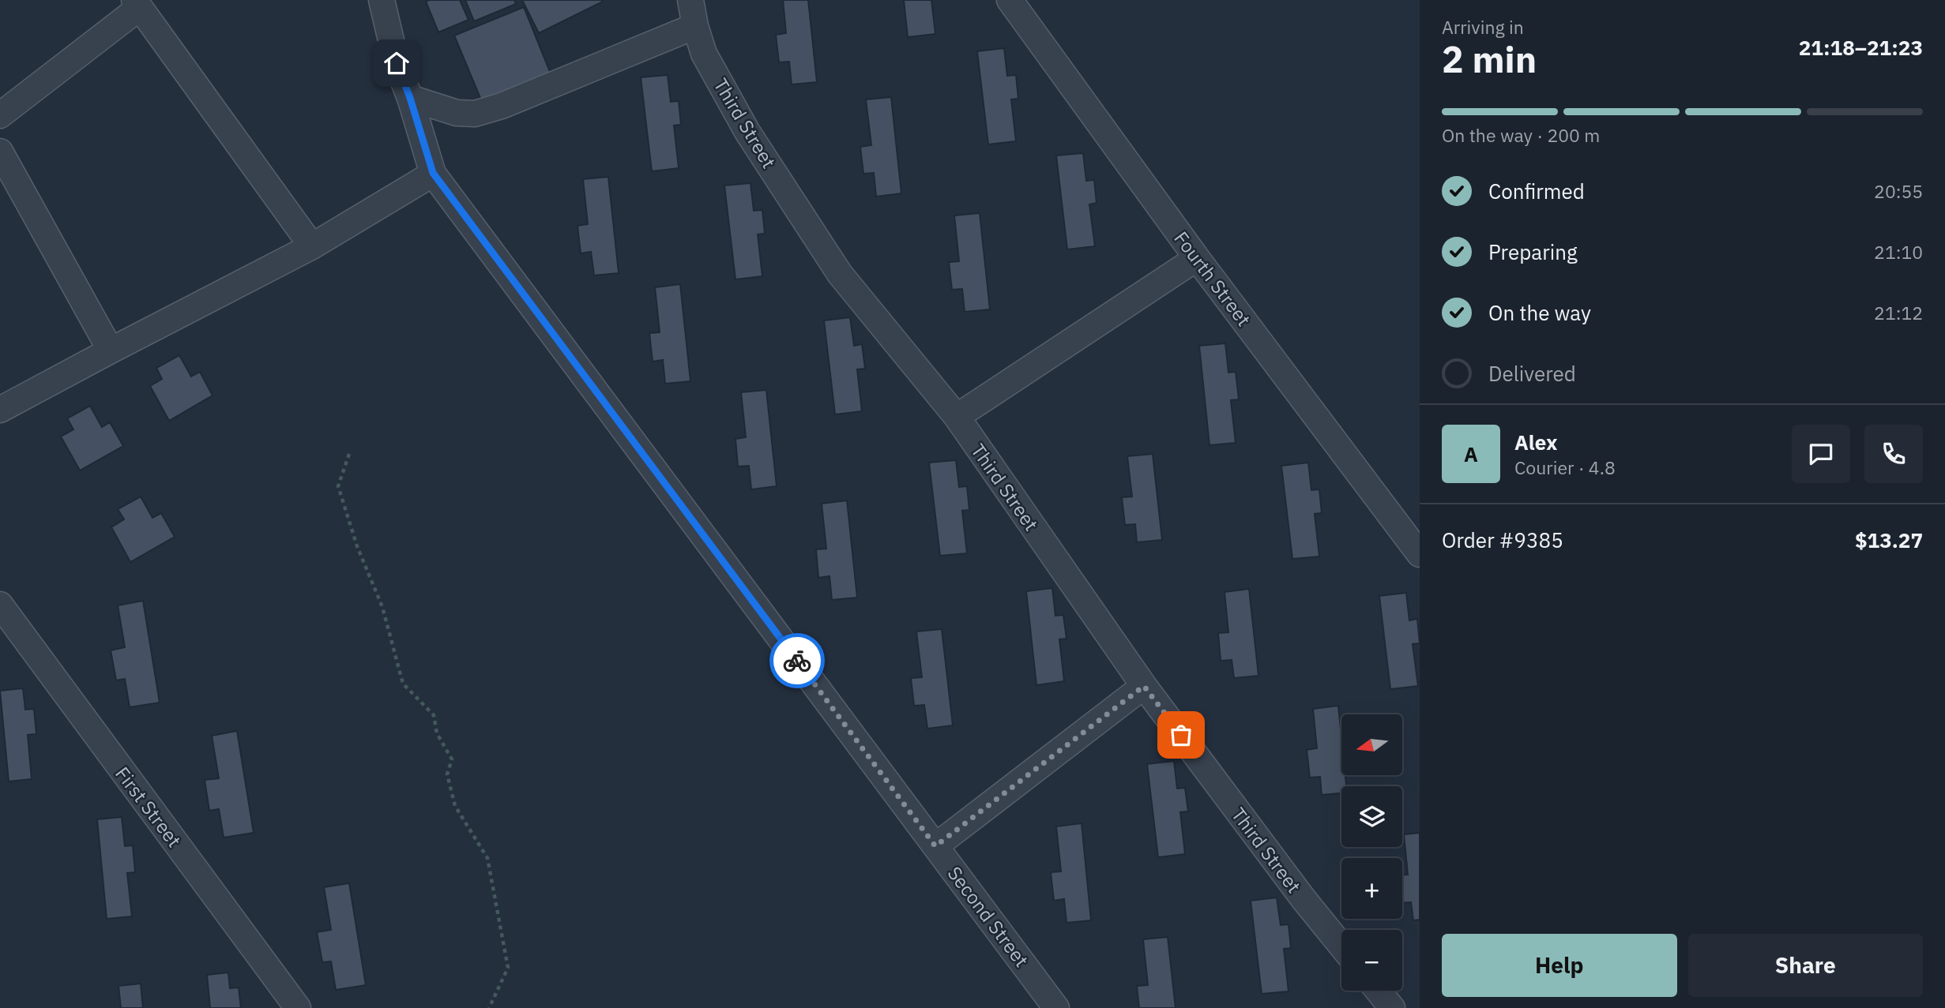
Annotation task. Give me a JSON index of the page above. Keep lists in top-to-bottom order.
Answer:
{
  "streets": {
    "street": [
      "Third Street",
      "Fourth Street",
      "First Street",
      "Second Street"
    ]
  },
  "north": "left",
  "page": {
    "heading": ["2 min", "Arriving in", "21:18–21:23"],
    "panel": [
      "Alex",
      "Courier · 4.8",
      "Order #9385",
      "$13.27"
    ],
    "bar": "On the way · 200 m",
    "list": [
      ["Confirmed", "20:55"],
      ["Preparing", "21:10"],
      ["On the way", "21:12"],
      "Delivered"
    ],
    "round": "A",
    "map_buttons": ["+", "−"],
    "buttons": ["Help", "Share"]
  }
}
